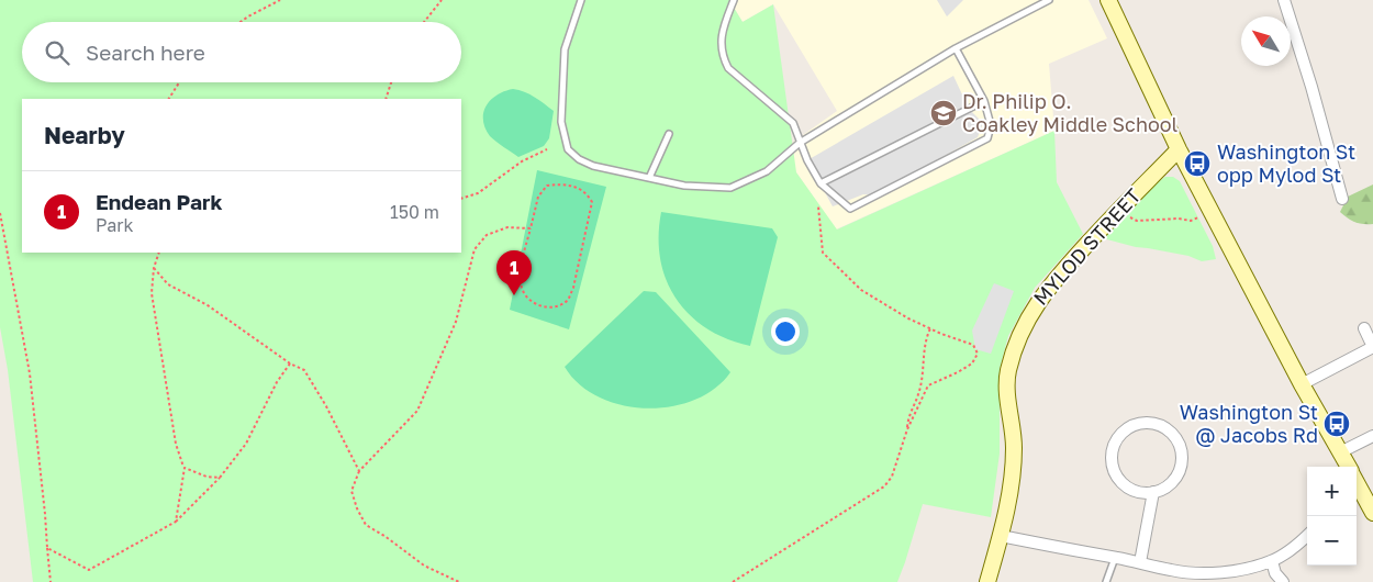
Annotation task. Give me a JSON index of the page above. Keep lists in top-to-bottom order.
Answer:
{
  "streets": {
    "main road": ["MYLOD STREET"]
  },
  "places": {
    "school or university": ["Dr. Philip O. Coakley Middle School"],
    "bus stop": ["Washington St opp Mylod St", "Washington St @ Jacobs Rd"]
  },
  "north": "top left",
  "page": {
    "search": "Search here",
    "heading": "Nearby",
    "list": [
      {
        "mark": "1",
        "name": "Endean Park",
        "note": "Park",
        "value": "150 m"
      }
    ],
    "pins": "1",
    "map_buttons": ["+", "−"]
  }
}
